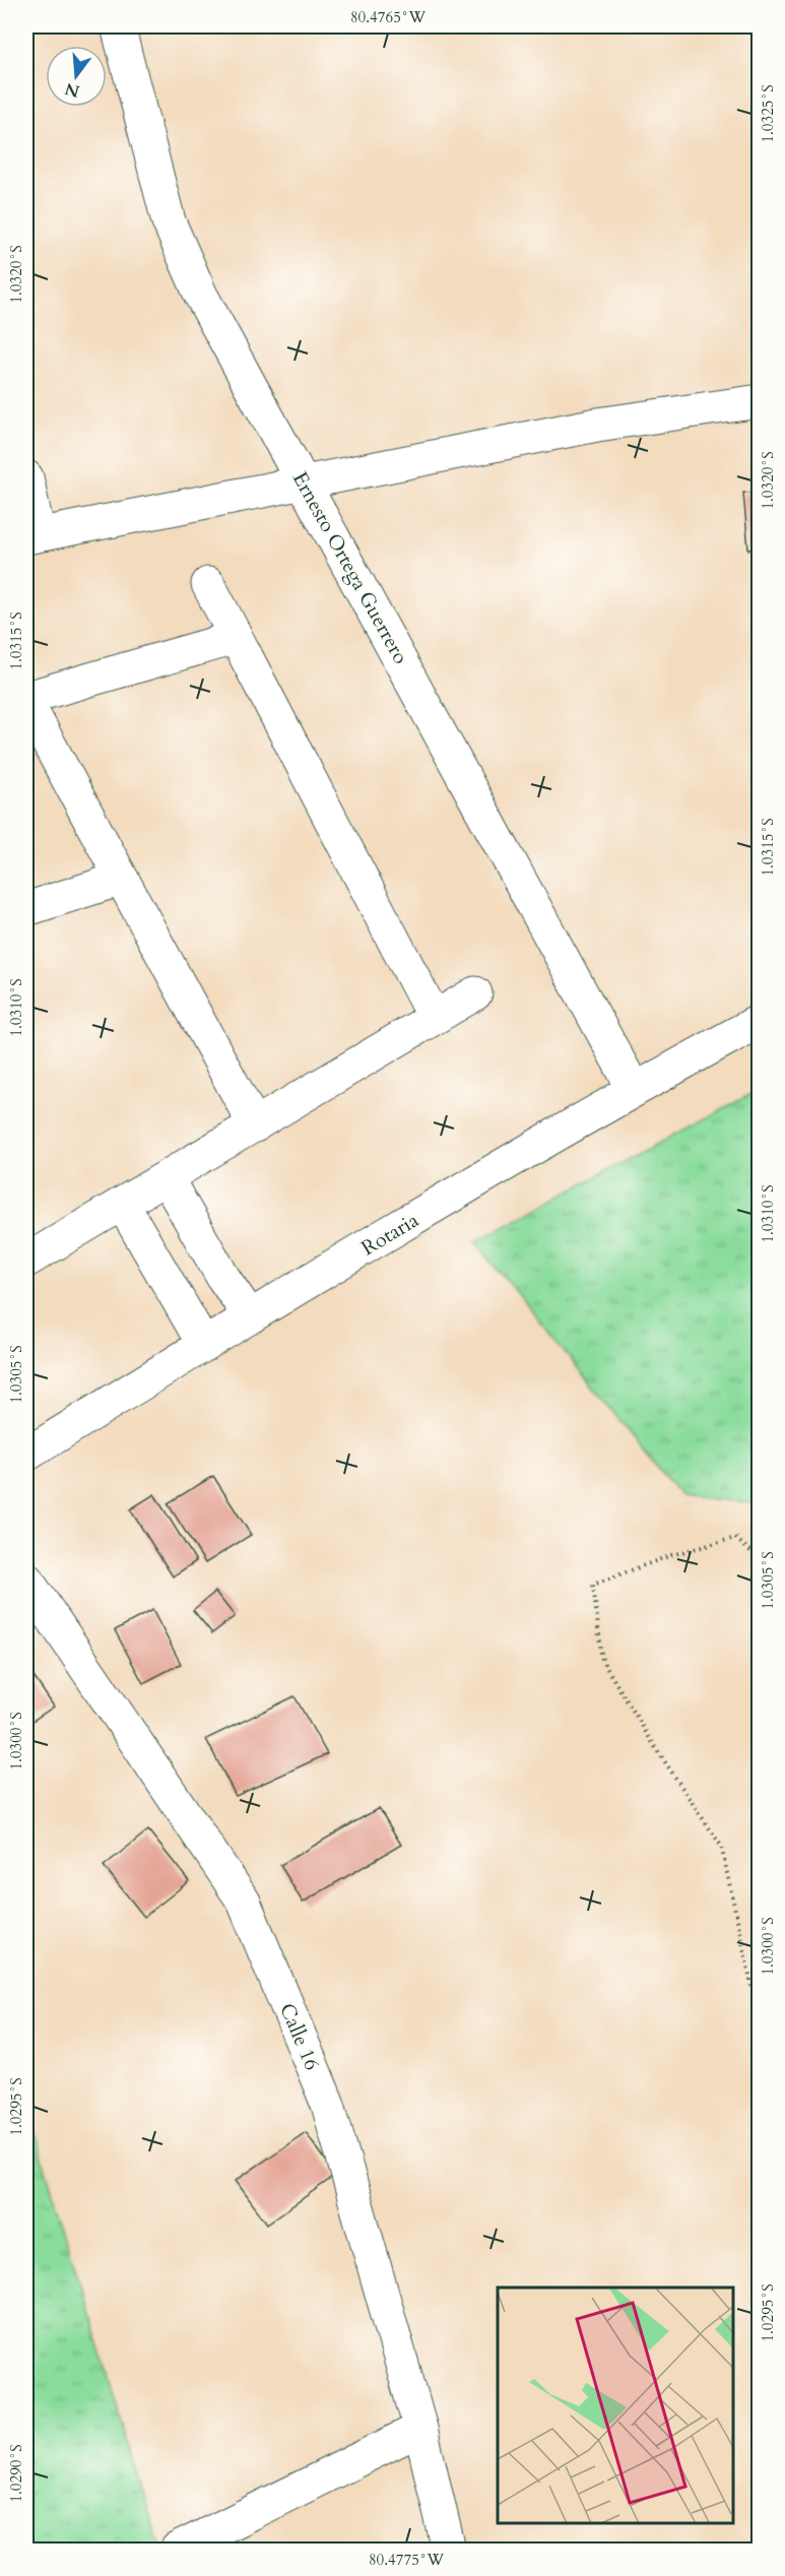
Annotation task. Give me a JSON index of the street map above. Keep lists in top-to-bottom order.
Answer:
{
  "streets": {
    "street": ["Ernesto Ortega Guerrero", "Rotaria", "Calle 16"]
  },
  "crossings": [
    ["Ernesto Ortega Guerrero", "Rotaria"]
  ],
  "north": "bottom",
  "coordinates": [
    "80.4765°W",
    "1.0325°S",
    "1.0320°S",
    "1.0315°S",
    "1.0310°S",
    "1.0305°S",
    "1.0300°S",
    "1.0295°S",
    "1.0290°S",
    "80.4775°W"
  ]
}
